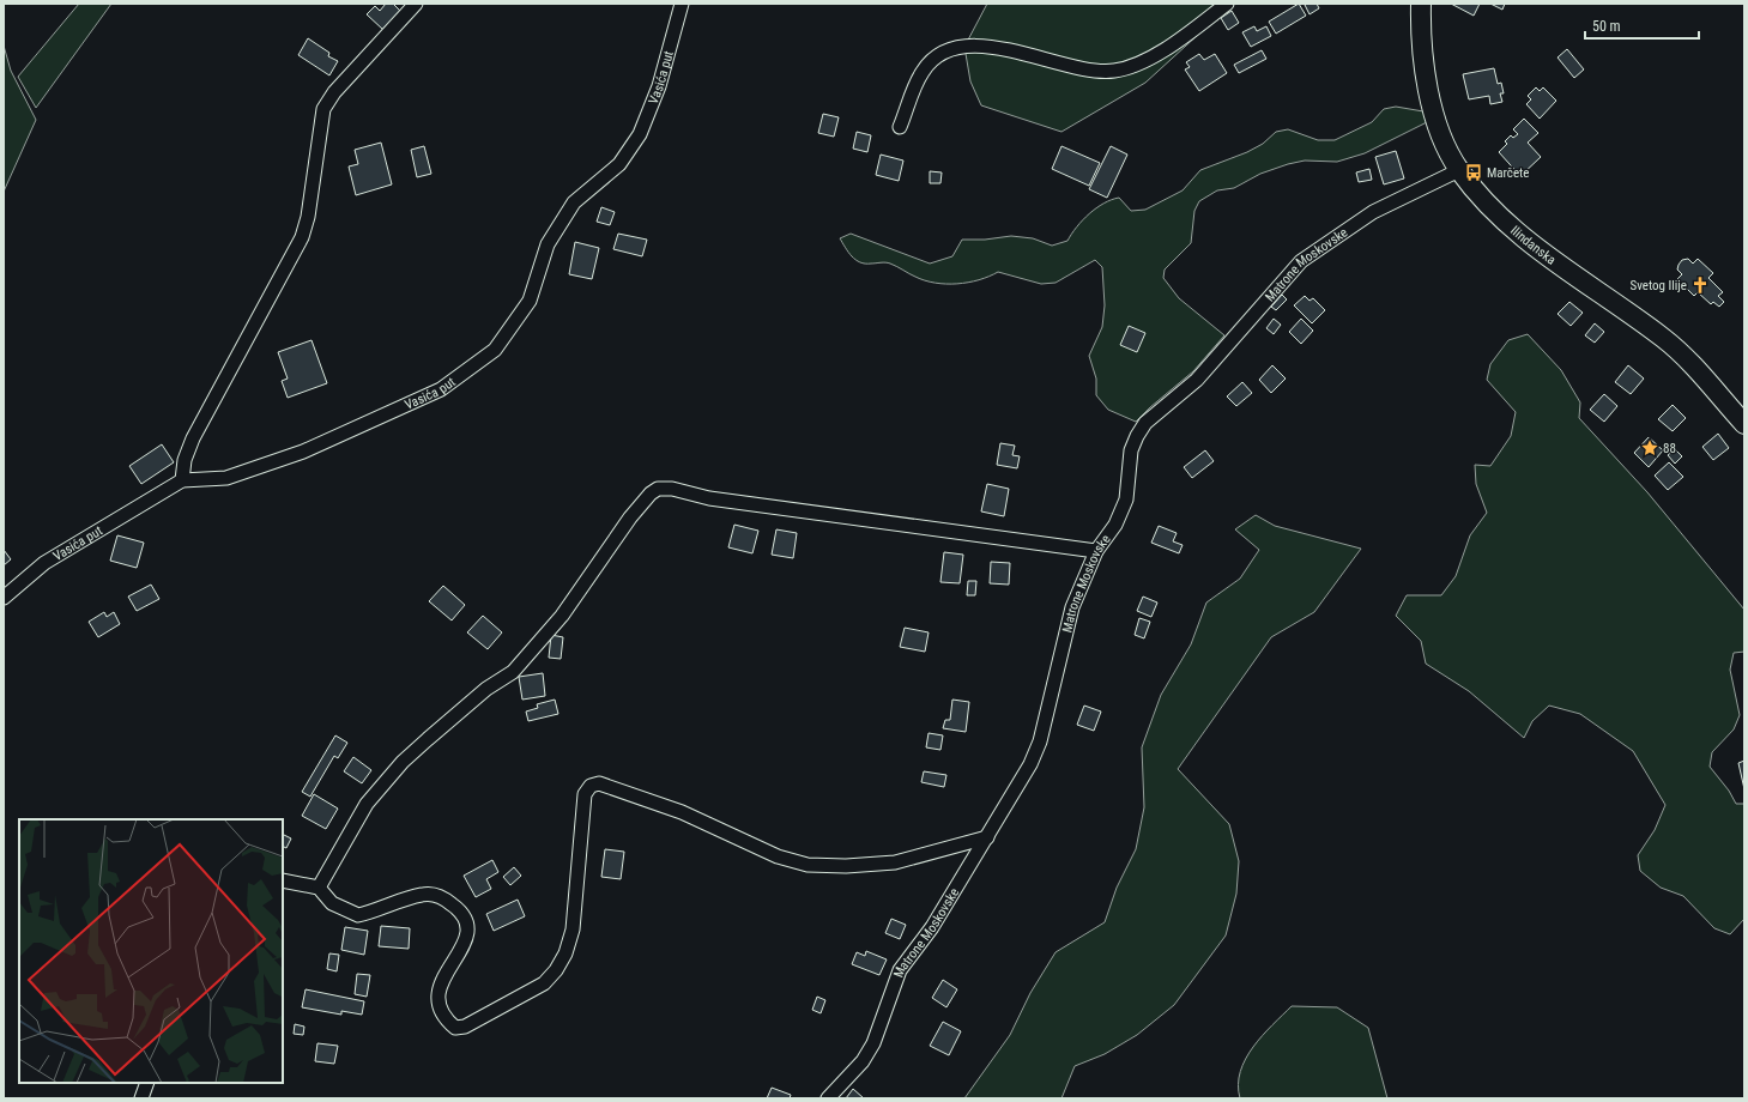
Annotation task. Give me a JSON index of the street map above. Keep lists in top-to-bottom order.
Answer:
{
  "streets": {
    "street": ["Vasića put", "Ilindanska", "Matrone Moskovske"]
  },
  "crossings": [
    ["Ilindanska", "Matrone Moskovske"]
  ],
  "places": {
    "bus stop": ["Marčete"],
    "church": ["Svetog Ilije"],
    "place": ["88"]
  },
  "scale_bar": "50 m"
}
